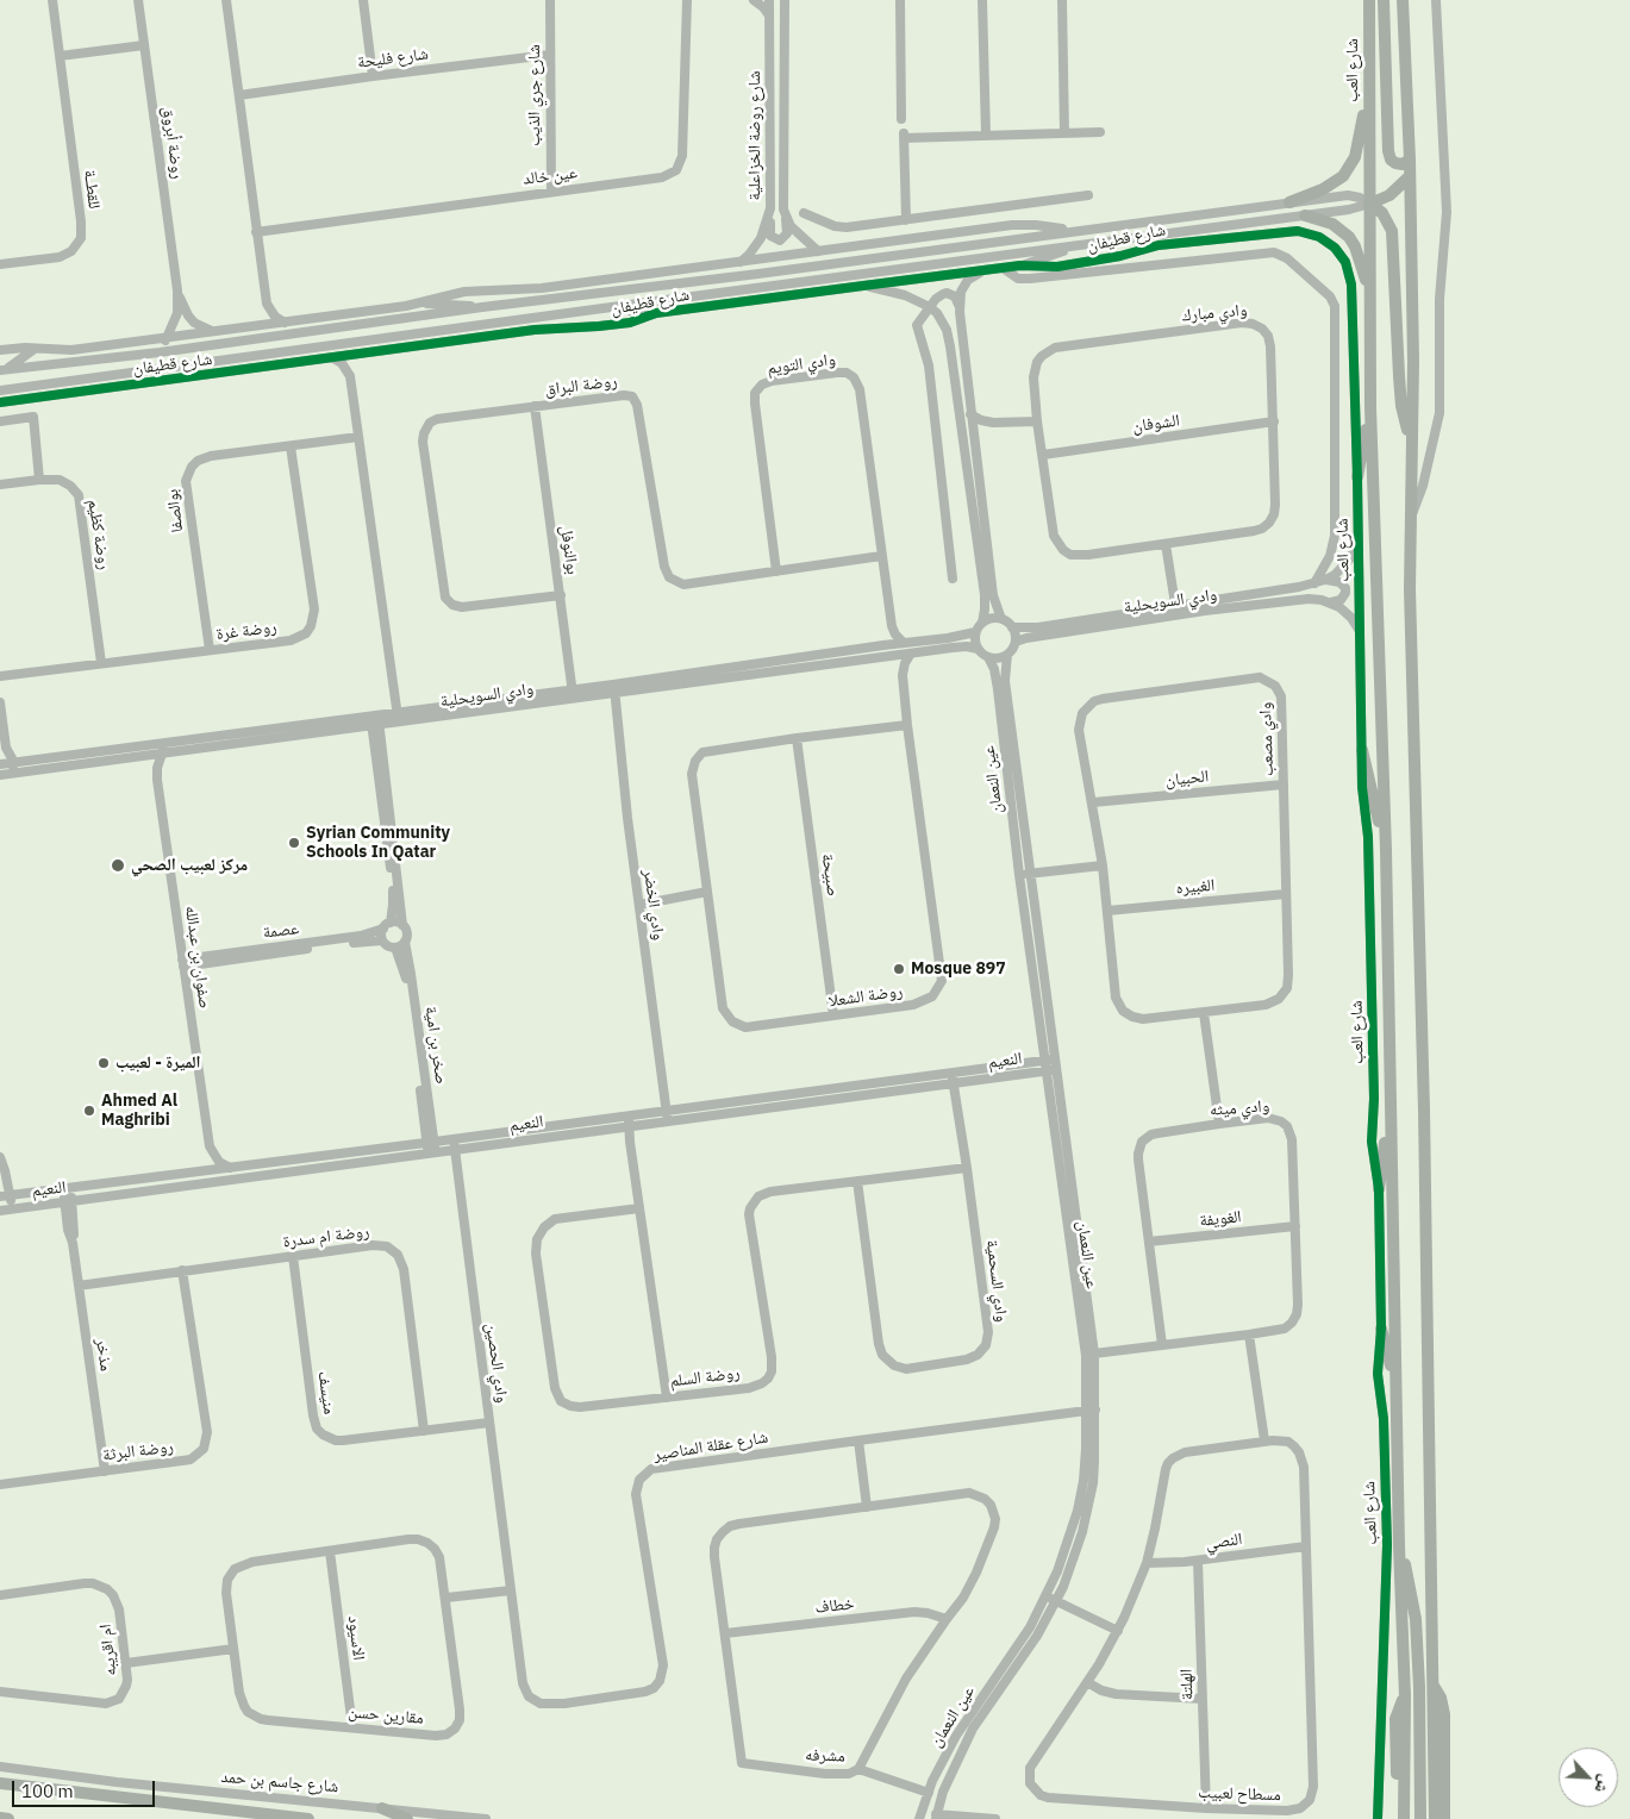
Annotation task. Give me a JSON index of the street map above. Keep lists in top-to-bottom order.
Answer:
{
  "streets": {
    "main road": ["شارع العب", "شارع جاسم بن حمد"],
    "street": [
      "شارع فليحة",
      "شارع جري الذيب",
      "شارع روضة الخزاعلية",
      "روضة أبروق",
      "عين خالد",
      "للقطــة",
      "شارع قطيفان",
      "وادي مبارك",
      "وادي التويم",
      "روضة البراق",
      "الشوفان",
      "بوالصفا",
      "روضة كظيم",
      "بوالنوفل",
      "وادي السويحلية",
      "روضة غرة",
      "وادي مصعب",
      "الحبيان",
      "عين النعمان",
      "صبيحة",
      "الغبيره",
      "وادي الخضر",
      "عصمة",
      "صفوان بن عبدالله",
      "روضة الشعلا",
      "صخر بن امية",
      "النعيم",
      "وادي ميثه",
      "الغويفة",
      "روضة ام سدرة",
      "وادي السحمية",
      "مذخر",
      "وادي الحصين",
      "روضة السلم",
      "منيسف",
      "شارع عقلة المناصير",
      "روضة البرثة",
      "النصي",
      "خطاف",
      "الاسيود",
      "ام اقريبه",
      "الهلتة",
      "مقارين حسن",
      "مشرفه",
      "مسطاح لعبيب"
    ]
  },
  "crossings": [
    ["شارع فليحة", "شارع جري الذيب"],
    ["شارع العب", "شارع قطيفان"],
    ["شارع العب", "وادي السويحلية"],
    ["شارع جري الذيب", "عين خالد"],
    ["شارع روضة الخزاعلية", "شارع قطيفان"],
    ["روضة أبروق", "شارع قطيفان"],
    ["وادي مبارك", "الشوفان"],
    ["وادي التويم", "روضة البراق"],
    ["وادي التويم", "وادي السويحلية"],
    ["روضة البراق", "بوالنوفل"],
    ["بوالصفا", "روضة غرة"],
    ["روضة كظيم", "روضة غرة"],
    ["بوالنوفل", "وادي السويحلية"],
    ["وادي السويحلية", "عين النعمان"],
    ["وادي السويحلية", "وادي الخضر"],
    ["وادي السويحلية", "صفوان بن عبدالله"],
    ["وادي السويحلية", "روضة الشعلا"],
    ["وادي مصعب", "الحبيان"],
    ["وادي مصعب", "الغبيره"],
    ["عين النعمان", "النعيم"],
    ["عين النعمان", "وادي ميثه"],
    ["عين النعمان", "شارع عقلة المناصير"],
    ["صبيحة", "روضة الشعلا"],
    ["وادي الخضر", "النعيم"],
    ["عصمة", "صفوان بن عبدالله"],
    ["عصمة", "صخر بن امية"],
    ["صفوان بن عبدالله", "النعيم"],
    ["صخر بن امية", "النعيم"],
    ["النعيم", "وادي السحمية"],
    ["النعيم", "مذخر"],
    ["النعيم", "وادي الحصين"],
    ["وادي ميثه", "الغويفة"],
    ["روضة ام سدرة", "مذخر"],
    ["روضة ام سدرة", "منيسف"],
    ["روضة ام سدرة", "روضة البرثة"],
    ["وادي السحمية", "روضة السلم"],
    ["مذخر", "روضة البرثة"],
    ["وادي الحصين", "منيسف"],
    ["وادي الحصين", "شارع عقلة المناصير"],
    ["النصي", "الهلتة"],
    ["النصي", "مسطاح لعبيب"],
    ["خطاف", "مشرفه"],
    ["الاسيود", "مقارين حسن"],
    ["الهلتة", "مسطاح لعبيب"]
  ],
  "places": [
    "Syrian Community Schools In Qatar",
    "مركز لعبيب الصحي",
    "Mosque 897",
    "الميرة - لعبيب",
    "Ahmed Al Maghribi"
  ],
  "scale_bar": "100 m",
  "north": "bottom right"
}
